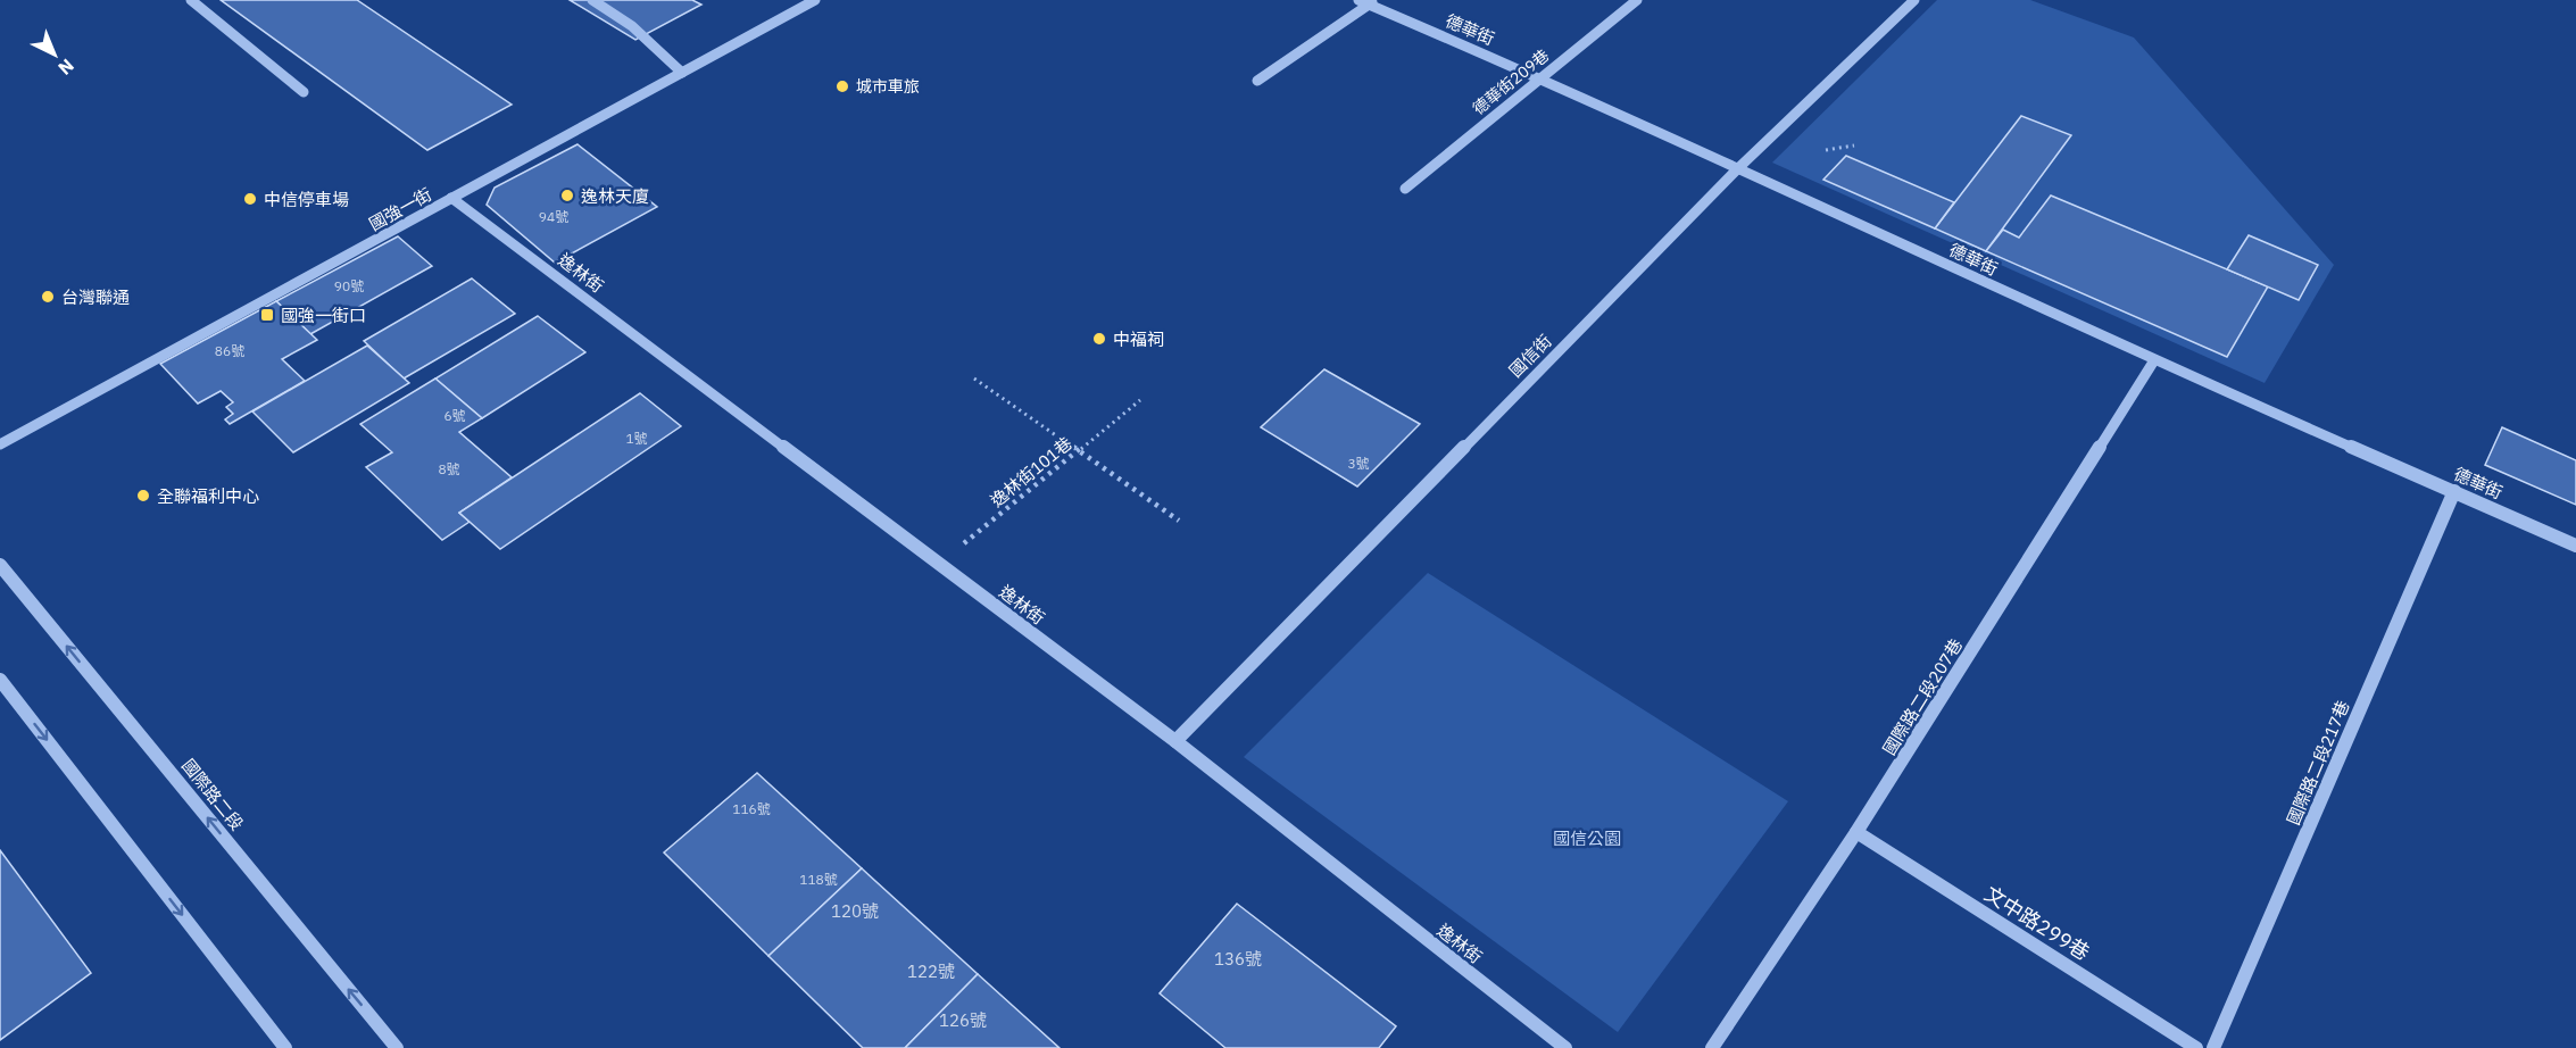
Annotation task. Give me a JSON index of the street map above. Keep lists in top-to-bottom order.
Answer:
{
  "streets": {
    "street": [
      "德華街",
      "德華街209巷",
      "國強一街",
      "逸林街",
      "國信街",
      "國際路二段207巷",
      "國際路二段217巷",
      "國際路二段",
      "文中路299巷"
    ],
    "path": ["逸林街101巷"]
  },
  "crossings": [
    ["德華街", "德華街209巷"],
    ["德華街", "國信街"],
    ["德華街", "國際路二段207巷"],
    ["德華街", "國際路二段217巷"],
    ["國強一街", "逸林街"],
    ["逸林街", "國信街"],
    ["逸林街", "逸林街101巷"],
    ["國際路二段207巷", "文中路299巷"]
  ],
  "parks": ["國信公園"],
  "places": {
    "other": [
      "城市車旅",
      "逸林天廈",
      "中信停車場",
      "台灣聯通",
      "中福祠",
      "全聯福利中心"
    ],
    "transit": ["國強一街口"]
  },
  "house_numbers": [
    "94號",
    "90號",
    "86號",
    "6號",
    "1號",
    "3號",
    "8號",
    "116號",
    "118號",
    "120號",
    "136號",
    "122號",
    "126號"
  ],
  "north": "bottom right"
}
